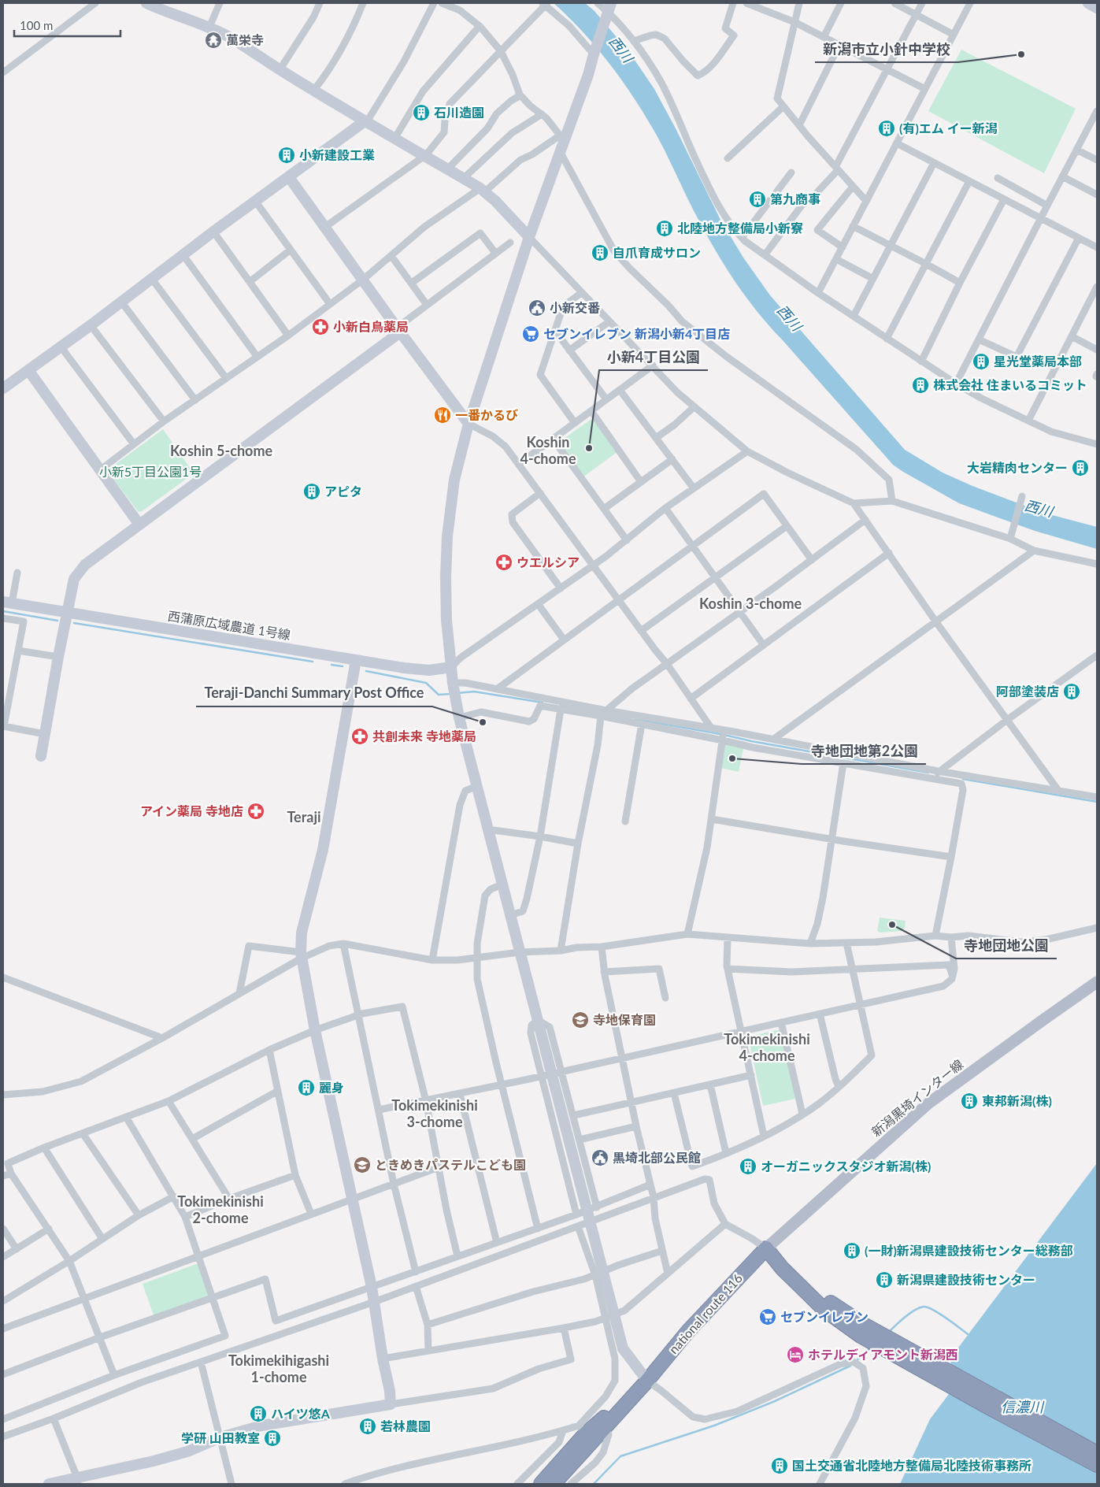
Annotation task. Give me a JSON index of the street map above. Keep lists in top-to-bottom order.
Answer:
{
  "streets": {
    "highway": ["national route 116"],
    "main road": ["新潟黒埼インター線"],
    "street": ["西蒲原広域農道 1号線"]
  },
  "crossings": [
    ["新潟黒埼インター線", "national route 116"]
  ],
  "districts": [
    "Koshin 4-chome",
    "Koshin 5-chome",
    "Koshin 3-chome",
    "Teraji",
    "Tokimekinishi 4-chome",
    "Tokimekinishi 3-chome",
    "Tokimekinishi 2-chome",
    "Tokimekihigashi 1-chome"
  ],
  "water": ["西川", "信濃川"],
  "parks": ["小新5丁目公園1号"],
  "places": {
    "temple": ["萬栄寺"],
    "other": [
      "新潟市立小針中学校",
      "小新4丁目公園",
      "Teraji-Danchi Summary Post Office",
      "寺地団地第2公園",
      "寺地団地公園"
    ],
    "building": [
      "石川造園",
      "(有)エム イー新潟",
      "小新建設工業",
      "第九商事",
      "北陸地方整備局小新寮",
      "自爪育成サロン",
      "星光堂薬局本部",
      "株式会社 住まいるコミット",
      "大岩精肉センター",
      "アピタ",
      "阿部塗装店",
      "麗身",
      "東邦新潟(株)",
      "オーガニックスタジオ新潟(株)",
      "(一財)新潟県建設技術センター総務部",
      "新潟県建設技術センター",
      "ハイツ悠A",
      "若林農園",
      "学研 山田教室",
      "国土交通省北陸地方整備局北陸技術事務所"
    ],
    "public building": ["小新交番", "黒埼北部公民館"],
    "pharmacy": [
      "小新白鳥薬局",
      "ウエルシア",
      "共創未来 寺地薬局",
      "アイン薬局 寺地店"
    ],
    "supermarket": ["セブンイレブン 新潟小新4丁目店", "セブンイレブン"],
    "restaurant": ["一番かるび"],
    "school or university": ["寺地保育園", "ときめきパステルこども園"],
    "hotel": ["ホテルディアモント新潟西"]
  },
  "scale_bar": "100 m"
}
